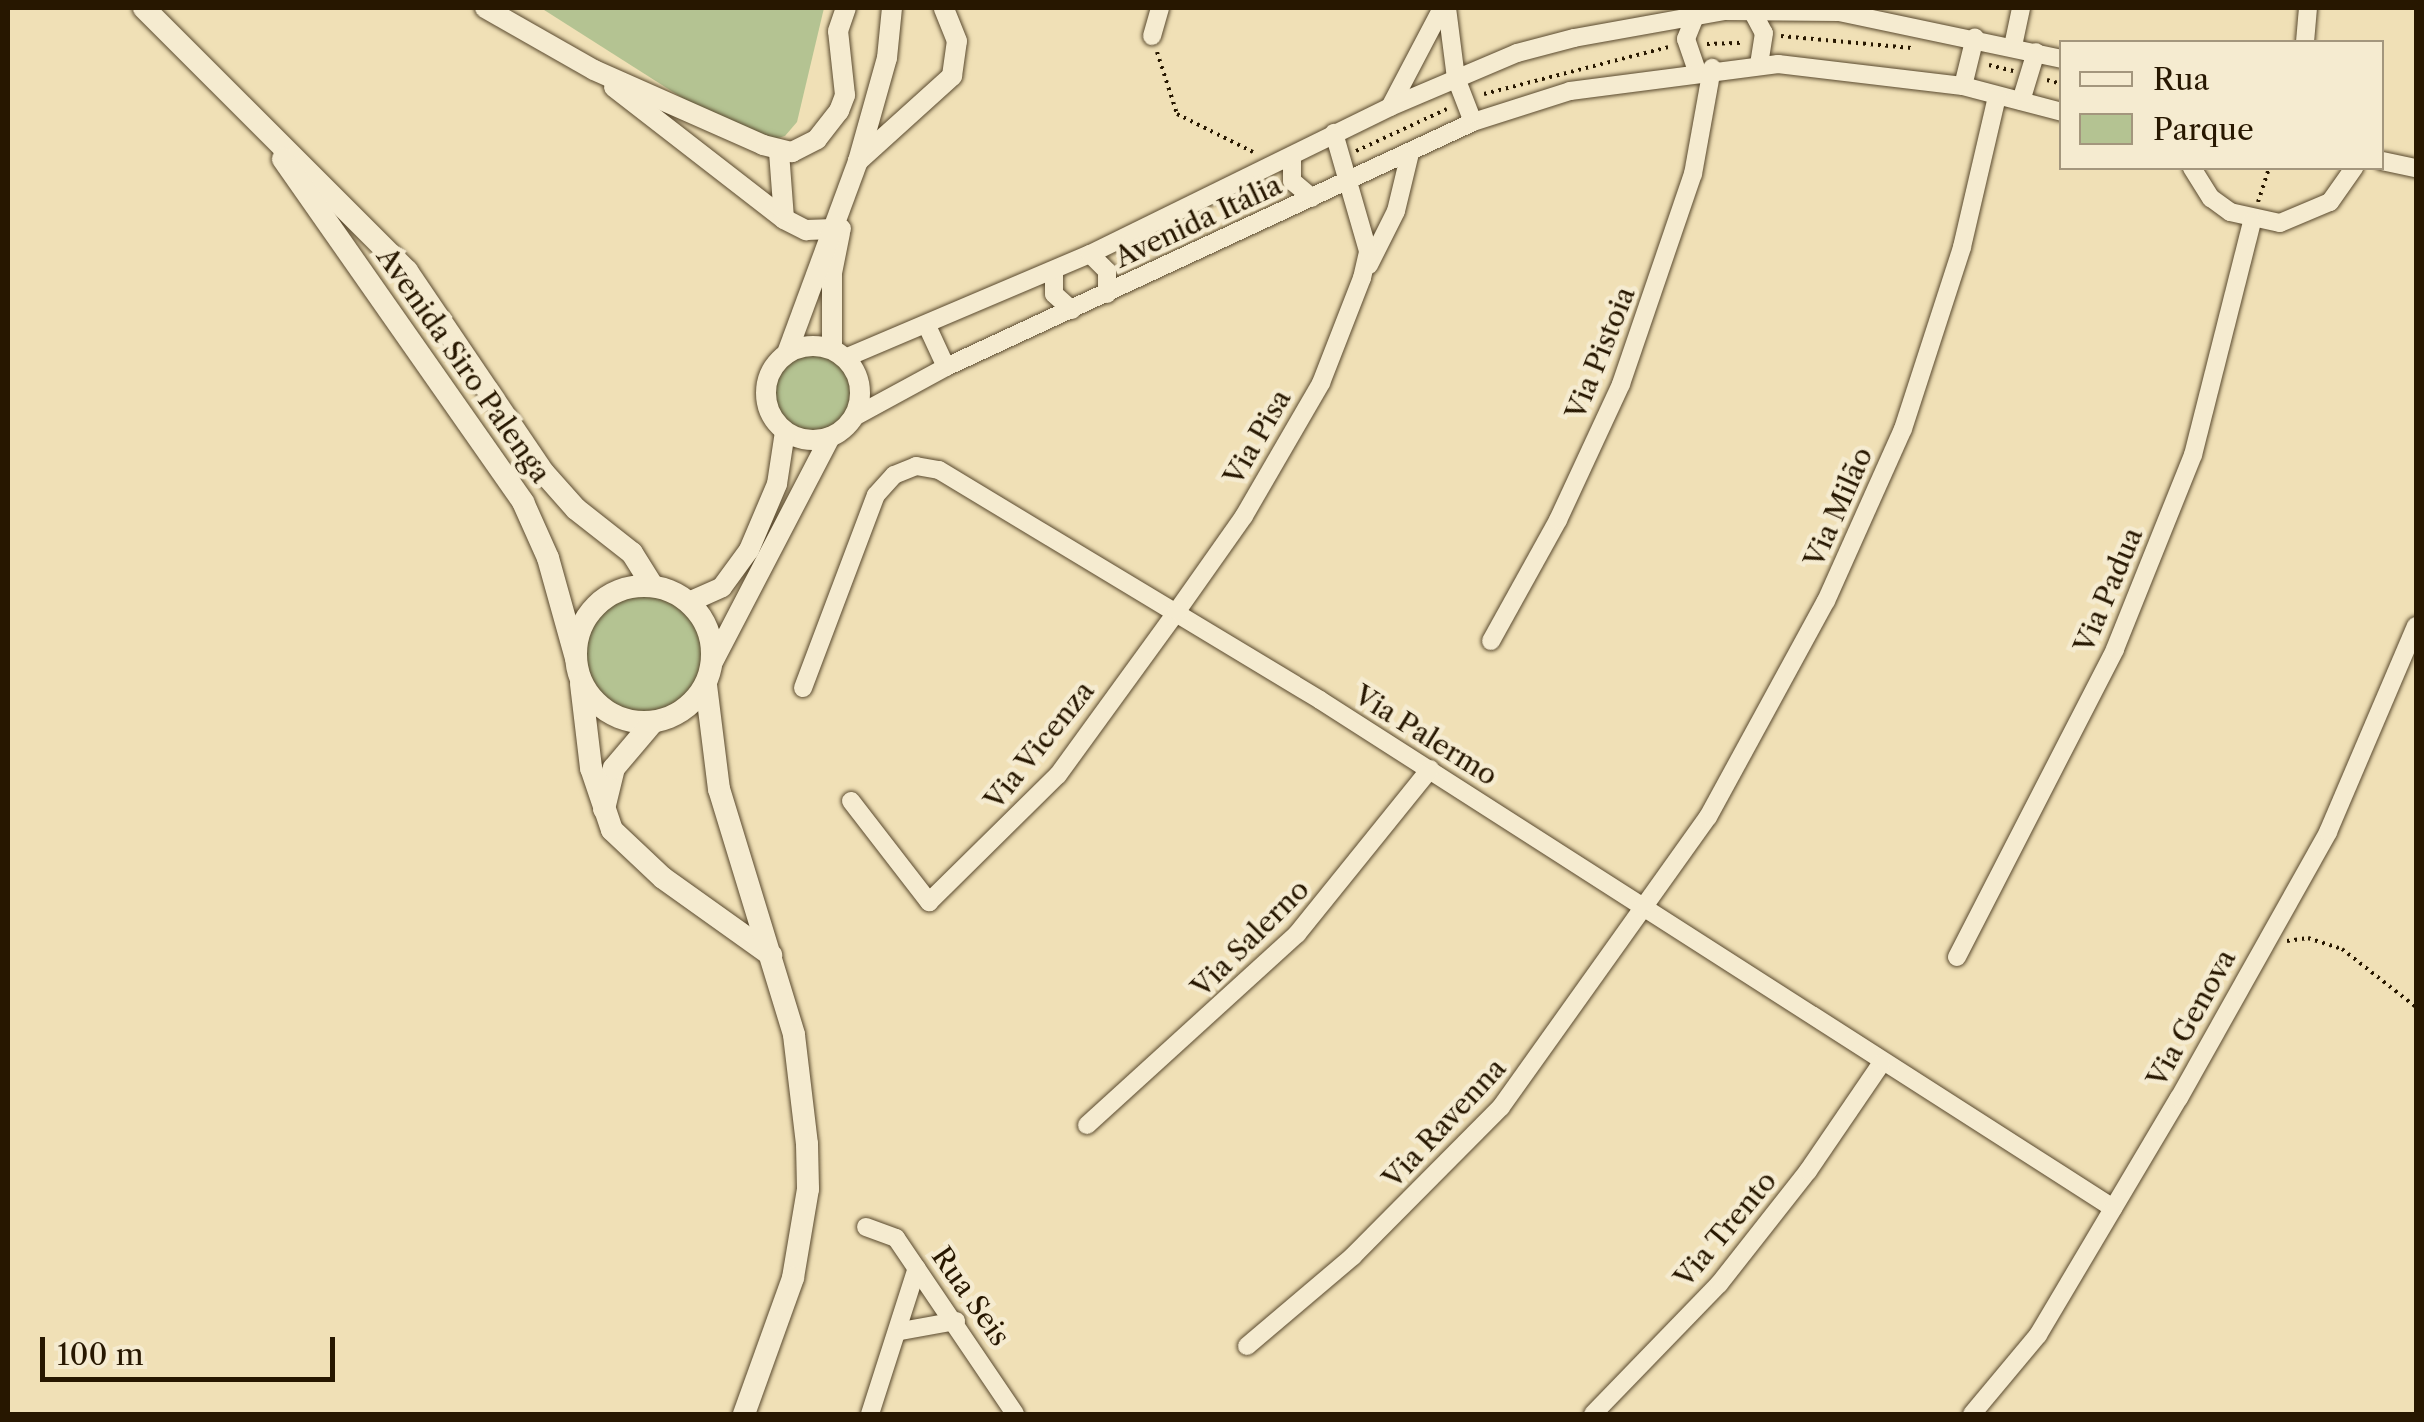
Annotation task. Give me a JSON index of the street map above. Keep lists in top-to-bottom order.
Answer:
{
  "streets": {
    "main road": ["Avenida Siro Palenga"],
    "street": [
      "Avenida Itália",
      "Via Pistoia",
      "Via Pisa",
      "Via Milão",
      "Via Padua",
      "Via Palermo",
      "Via Vicenza",
      "Via Salerno",
      "Via Genova",
      "Via Ravenna",
      "Via Trento",
      "Rua Seis"
    ]
  },
  "crossings": [
    ["Avenida Itália", "Via Pistoia"],
    ["Avenida Itália", "Via Pisa"],
    ["Avenida Itália", "Via Milão"],
    ["Via Pisa", "Via Palermo"],
    ["Via Pisa", "Via Vicenza"],
    ["Via Milão", "Via Palermo"],
    ["Via Milão", "Via Ravenna"],
    ["Via Palermo", "Via Vicenza"],
    ["Via Palermo", "Via Salerno"],
    ["Via Palermo", "Via Genova"],
    ["Via Palermo", "Via Ravenna"],
    ["Via Palermo", "Via Trento"]
  ],
  "legend": ["Rua", "Parque"],
  "scale_bar": "100 m"
}
